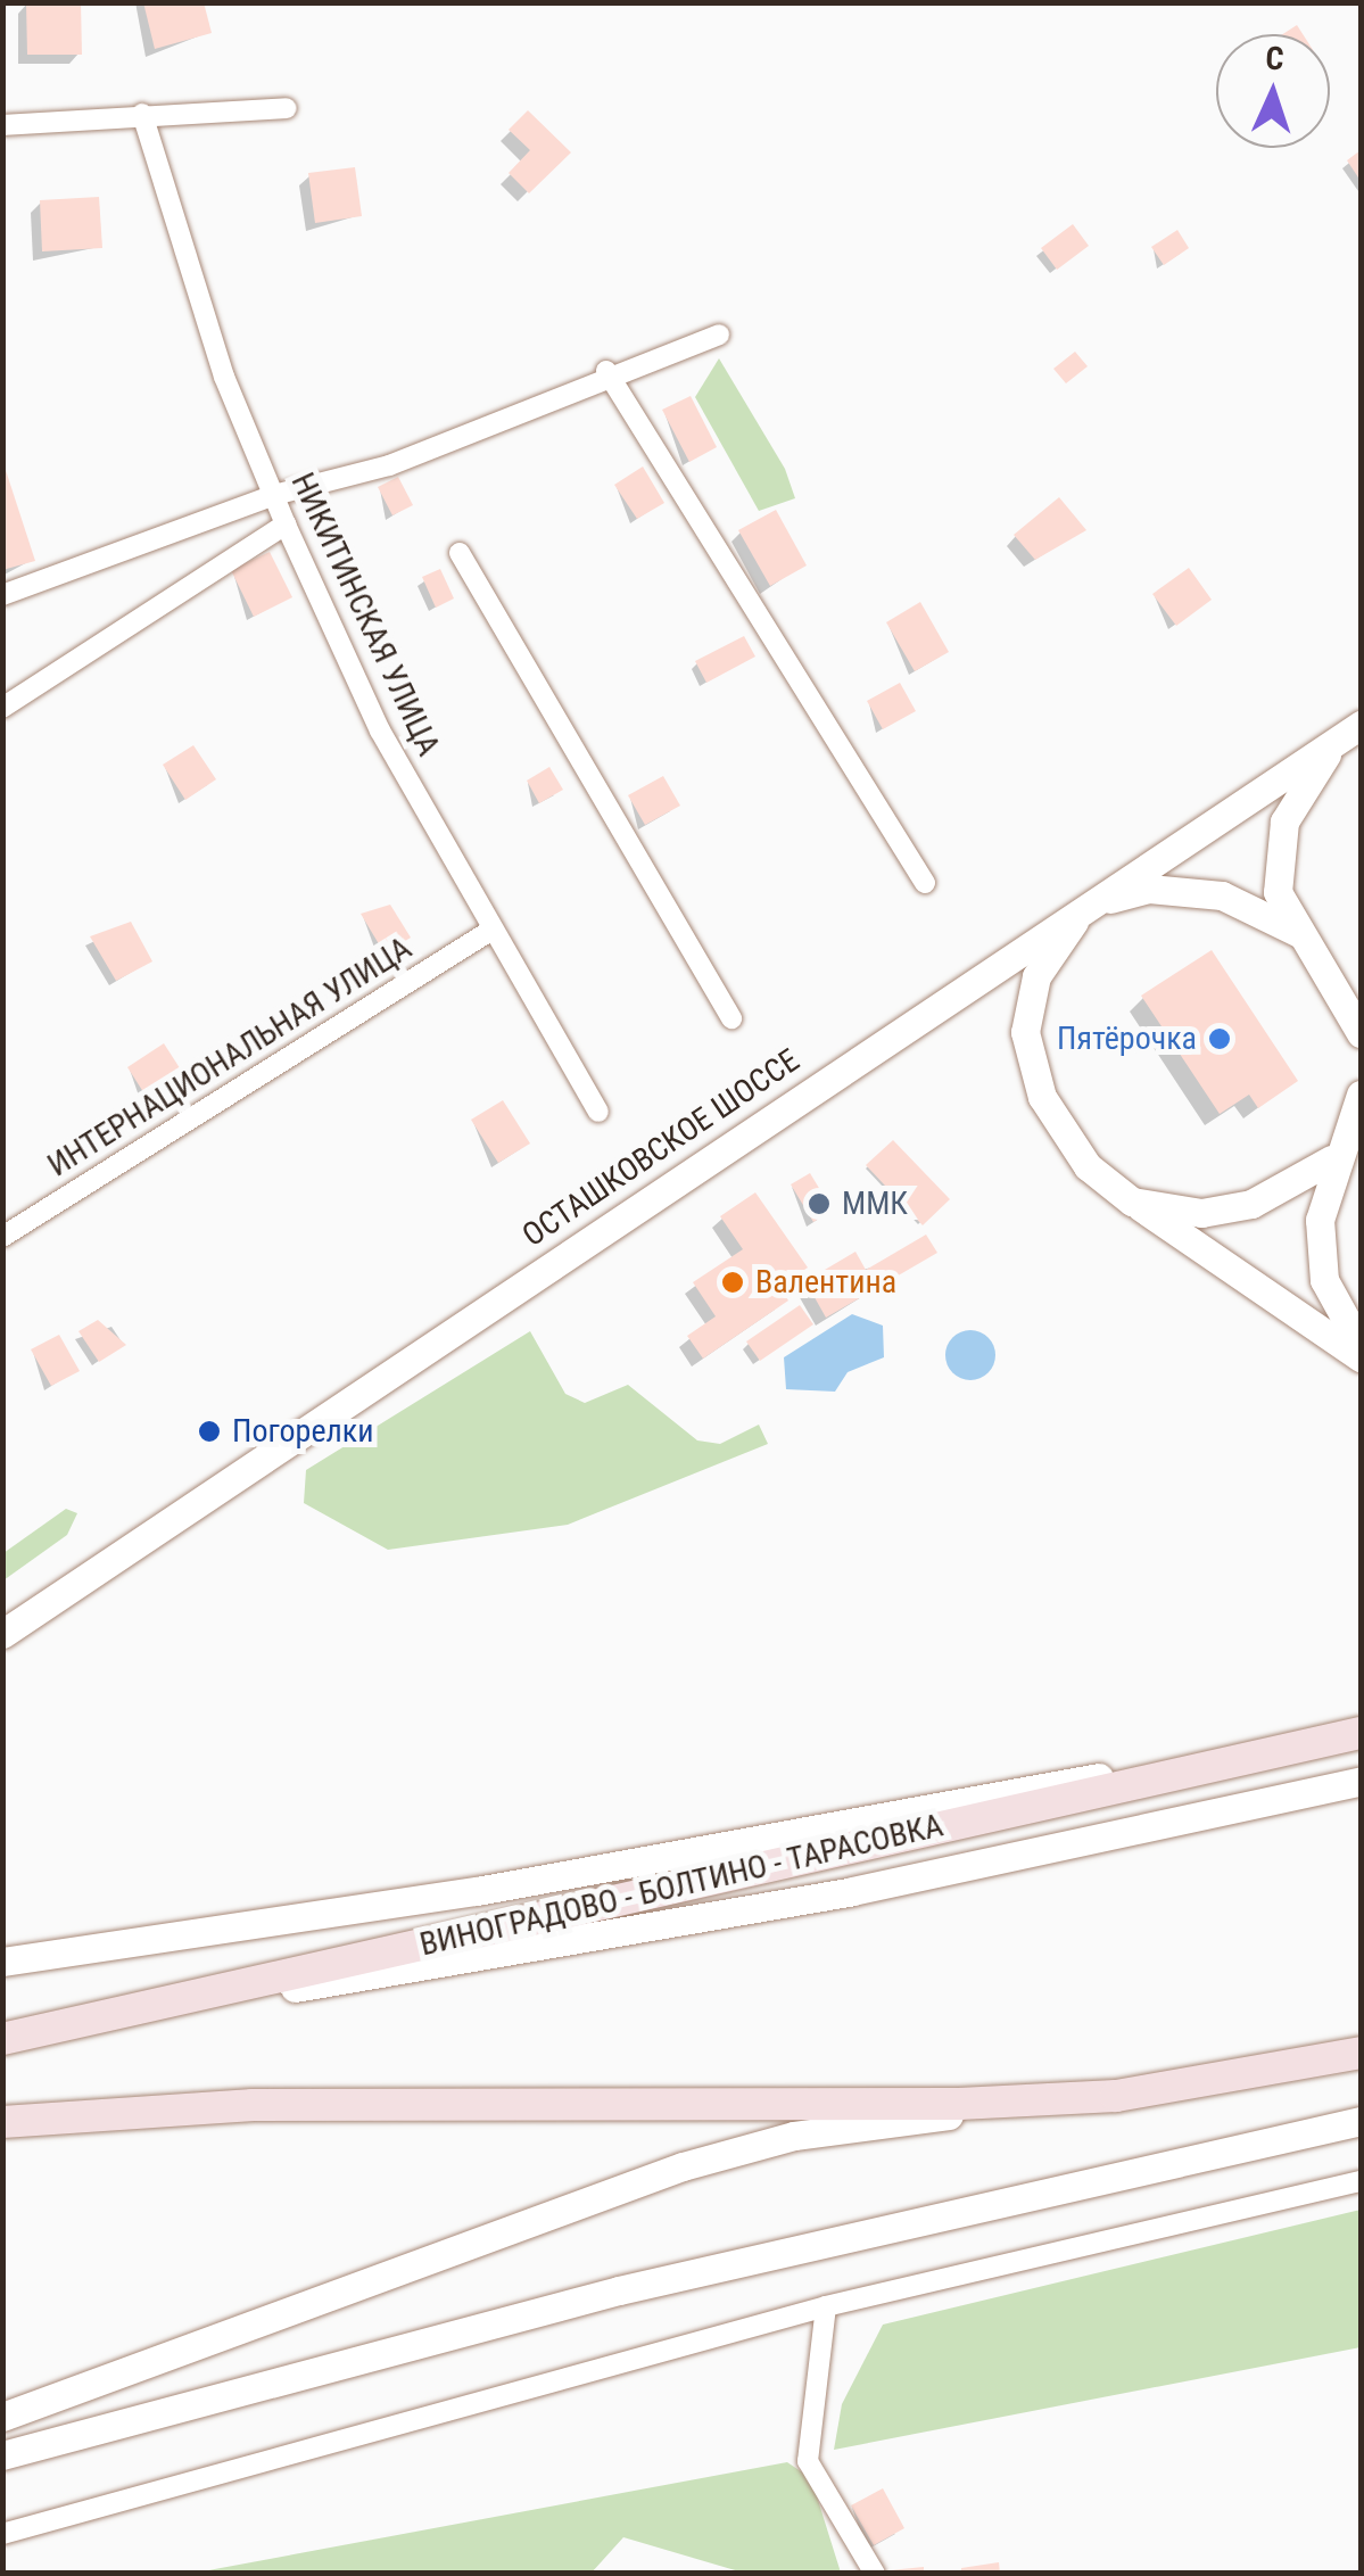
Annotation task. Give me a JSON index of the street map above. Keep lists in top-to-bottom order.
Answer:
{
  "streets": {
    "main road": ["ОСТАШКОВСКОЕ ШОССЕ", "ВИНОГРАДОВО - БОЛТИНО - ТАРАСОВКА"],
    "street": ["НИКИТИНСКАЯ УЛИЦА", "ИНТЕРНАЦИОНАЛЬНАЯ УЛИЦА"]
  },
  "crossings": [
    ["НИКИТИНСКАЯ УЛИЦА", "ИНТЕРНАЦИОНАЛЬНАЯ УЛИЦА"]
  ],
  "places": [
    "Пятёрочка",
    "ММК",
    "Валентина",
    "Погорелки"
  ],
  "north": "top"
}
